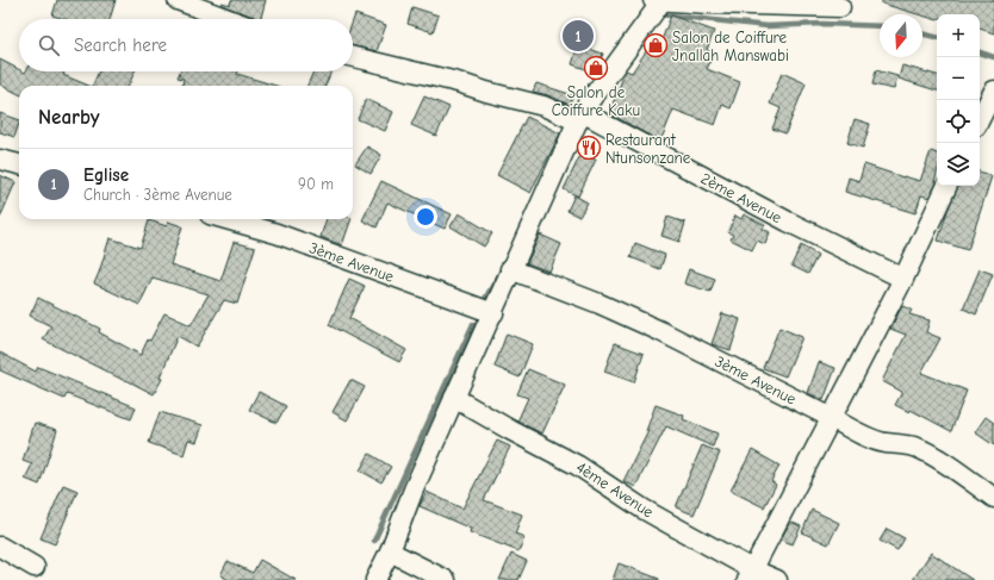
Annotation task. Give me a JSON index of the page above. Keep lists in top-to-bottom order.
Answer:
{
  "streets": {
    "street": ["2ème Avenue", "3ème Avenue", "4ème Avenue"]
  },
  "places": {
    "shop": ["Salon de Coiffure Jnallah Manswabi", "Salon de Coiffure Kaku"],
    "restaurant": ["Restaurant Ntunsonzane"]
  },
  "north": "bottom",
  "page": {
    "map_buttons": ["+", "−"],
    "pins": "1",
    "search": "Search here",
    "heading": "Nearby",
    "list": [
      {
        "mark": "1",
        "name": "Eglise",
        "note": "Church · 3ème Avenue",
        "value": "90 m"
      }
    ]
  }
}
